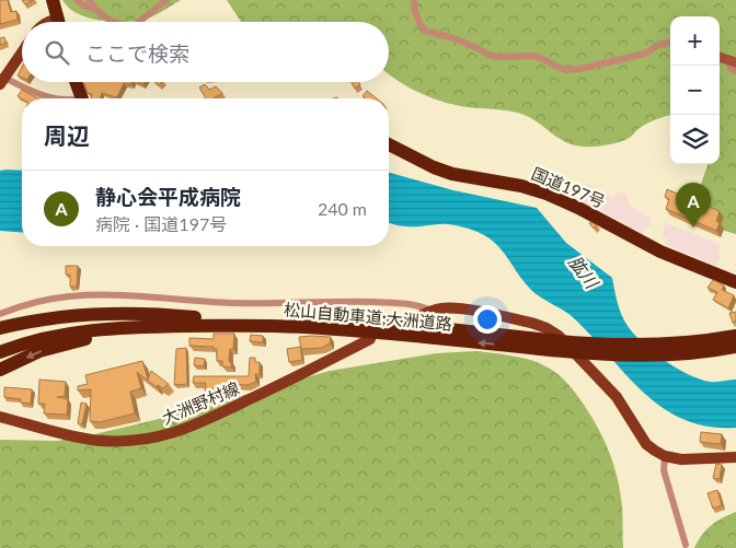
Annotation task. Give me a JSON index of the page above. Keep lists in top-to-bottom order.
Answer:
{
  "streets": {
    "highway": ["国道197号", "松山自動車道;大洲道路"],
    "main road": ["大洲野村線"]
  },
  "water": ["肱川"],
  "page": {
    "map_buttons": ["+", "−"],
    "search": "ここで検索",
    "heading": "周辺",
    "list": [
      {
        "mark": "A",
        "name": "静心会平成病院",
        "note": "病院 · 国道197号",
        "value": "240 m"
      }
    ],
    "pins": "A"
  }
}
